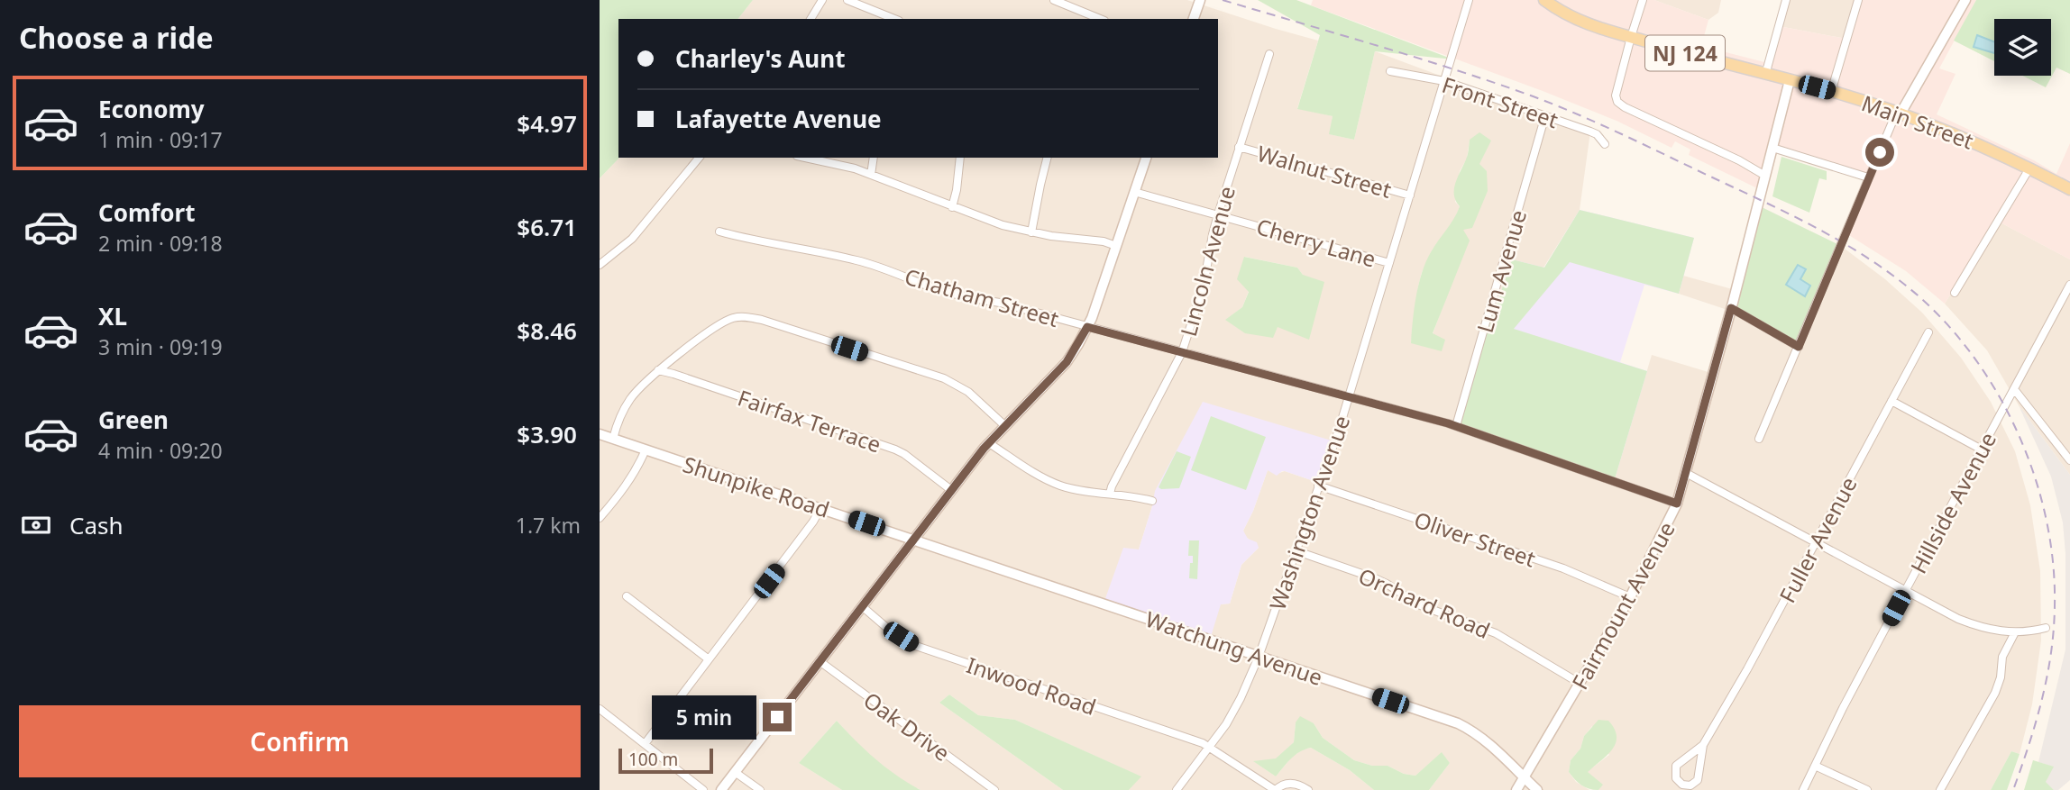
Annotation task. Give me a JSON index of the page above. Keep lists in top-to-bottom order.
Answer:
{
  "streets": {
    "main road": [
      "NJ 124",
      "Main Street",
      "Shunpike Road",
      "Fairmount Avenue",
      "Watchung Avenue"
    ],
    "street": [
      "Front Street",
      "Walnut Street",
      "Cherry Lane",
      "Lincoln Avenue",
      "Lum Avenue",
      "Chatham Street",
      "Fairfax Terrace",
      "Hillside Avenue",
      "Washington Avenue",
      "Oliver Street",
      "Fuller Avenue",
      "Orchard Road",
      "Inwood Road",
      "Oak Drive"
    ]
  },
  "crossings": [
    ["Front Street", "Lum Avenue"],
    ["Front Street", "Washington Avenue"],
    ["Main Street", "Fairmount Avenue"],
    ["Walnut Street", "Lincoln Avenue"],
    ["Walnut Street", "Washington Avenue"],
    ["Cherry Lane", "Lincoln Avenue"],
    ["Cherry Lane", "Washington Avenue"],
    ["Lincoln Avenue", "Chatham Street"],
    ["Lum Avenue", "Chatham Street"],
    ["Chatham Street", "Washington Avenue"],
    ["Chatham Street", "Fairmount Avenue"],
    ["Shunpike Road", "Watchung Avenue"],
    ["Washington Avenue", "Oliver Street"],
    ["Washington Avenue", "Orchard Road"],
    ["Washington Avenue", "Watchung Avenue"],
    ["Washington Avenue", "Inwood Road"],
    ["Oliver Street", "Fairmount Avenue"],
    ["Orchard Road", "Fairmount Avenue"],
    ["Fairmount Avenue", "Watchung Avenue"]
  ],
  "scale_bar": "100 m",
  "page": {
    "heading": "Choose a ride",
    "banner": ["Charley's Aunt", "Lafayette Avenue"],
    "list": [
      {
        "name": "Economy",
        "note": "1 min · 09:17",
        "value": "$4.97"
      },
      {
        "name": "Comfort",
        "note": "2 min · 09:18",
        "value": "$6.71"
      },
      {
        "name": "XL",
        "note": "3 min · 09:19",
        "value": "$8.46"
      },
      {
        "name": "Green",
        "note": "4 min · 09:20",
        "value": "$3.90"
      }
    ],
    "pay": ["Cash", "1.7 km"],
    "buttons": "Confirm",
    "bubble": "5 min",
    "scale": "100 m"
  }
}
